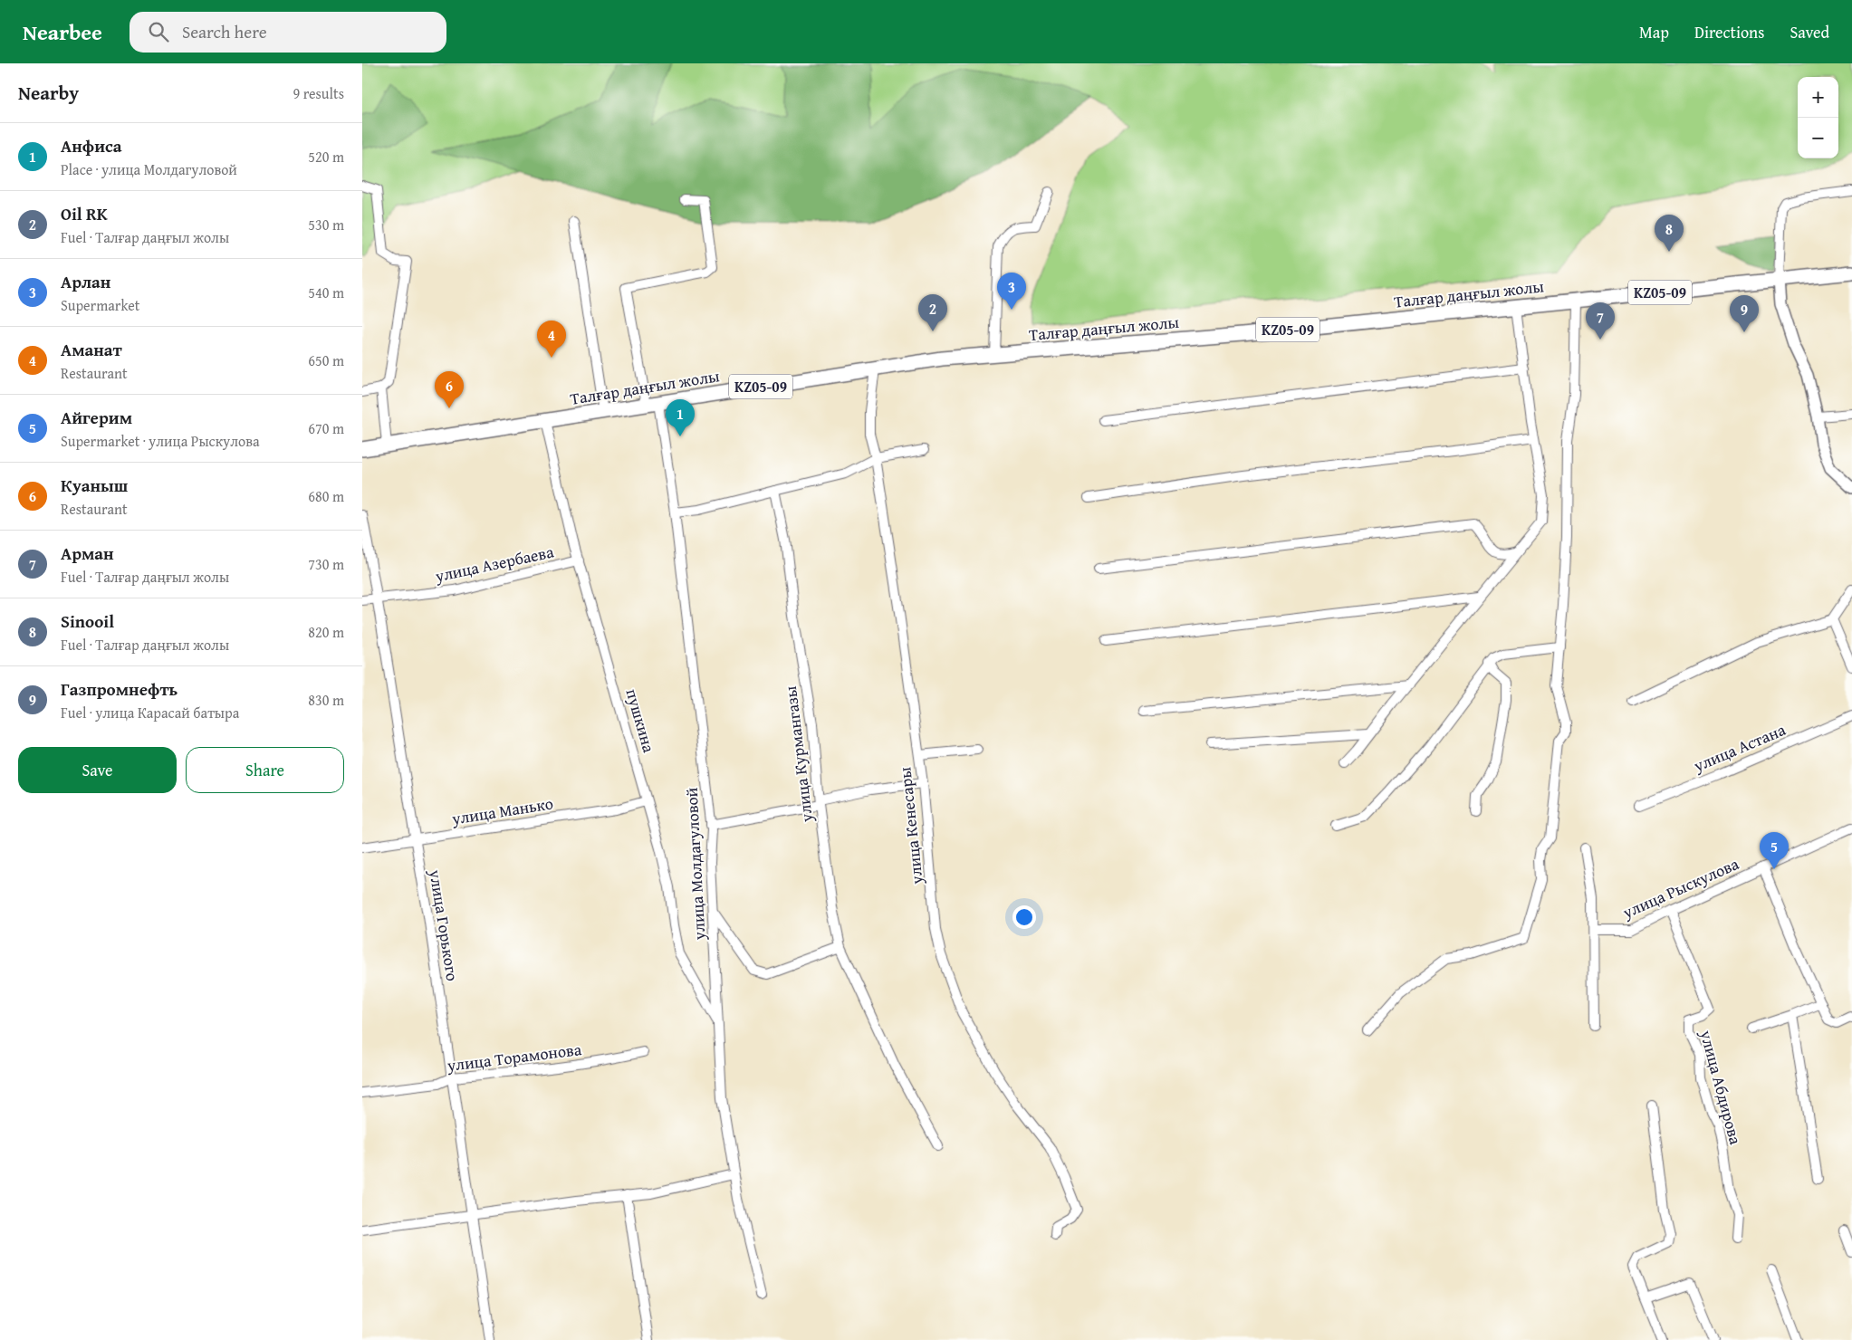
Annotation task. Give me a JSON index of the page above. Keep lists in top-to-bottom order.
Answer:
{
  "streets": {
    "main road": ["KZ05-09", "Талғар даңғыл жолы"],
    "street": [
      "улица Азербаева",
      "пушкина",
      "улица Астана",
      "улица Курмангазы",
      "улица Манько",
      "улица Кенесары",
      "улица Молдагуловой",
      "улица Рыскулова",
      "улица Горького",
      "улица Торамонова",
      "улица Абдирова"
    ]
  },
  "crossings": [
    ["Талғар даңғыл жолы", "пушкина"],
    ["Талғар даңғыл жолы", "улица Кенесары"],
    ["Талғар даңғыл жолы", "улица Молдагуловой"],
    ["улица Азербаева", "пушкина"],
    ["улица Азербаева", "улица Горького"],
    ["пушкина", "улица Манько"],
    ["пушкина", "улица Молдагуловой"],
    ["улица Манько", "улица Горького"],
    ["улица Рыскулова", "улица Абдирова"],
    ["улица Горького", "улица Торамонова"]
  ],
  "page": {
    "header": "Nearbee",
    "search": "Search here",
    "nav": ["Map", "Directions", "Saved"],
    "heading": ["Nearby", "9 results"],
    "map_buttons": ["+", "−"],
    "list": [
      {
        "mark": "1",
        "name": "Анфиса",
        "note": "Place · улица Молдагуловой",
        "value": "520 m"
      },
      {
        "mark": "2",
        "name": "Oil RK",
        "note": "Fuel · Талғар даңғыл жолы",
        "value": "530 m"
      },
      {
        "mark": "3",
        "name": "Арлан",
        "note": "Supermarket",
        "value": "540 m"
      },
      {
        "mark": "4",
        "name": "Аманат",
        "note": "Restaurant",
        "value": "650 m"
      },
      {
        "mark": "5",
        "name": "Айгерим",
        "note": "Supermarket · улица Рыскулова",
        "value": "670 m"
      },
      {
        "mark": "6",
        "name": "Куаныш",
        "note": "Restaurant",
        "value": "680 m"
      },
      {
        "mark": "7",
        "name": "Арман",
        "note": "Fuel · Талғар даңғыл жолы",
        "value": "730 m"
      },
      {
        "mark": "8",
        "name": "Sinooil",
        "note": "Fuel · Талғар даңғыл жолы",
        "value": "820 m"
      },
      {
        "mark": "9",
        "name": "Газпромнефть",
        "note": "Fuel · улица Карасай батыра",
        "value": "830 m"
      }
    ],
    "pins": [
      "8",
      "3",
      "2",
      "9",
      "7",
      "4",
      "6",
      "1",
      "5"
    ],
    "buttons": ["Save", "Share"]
  }
}
